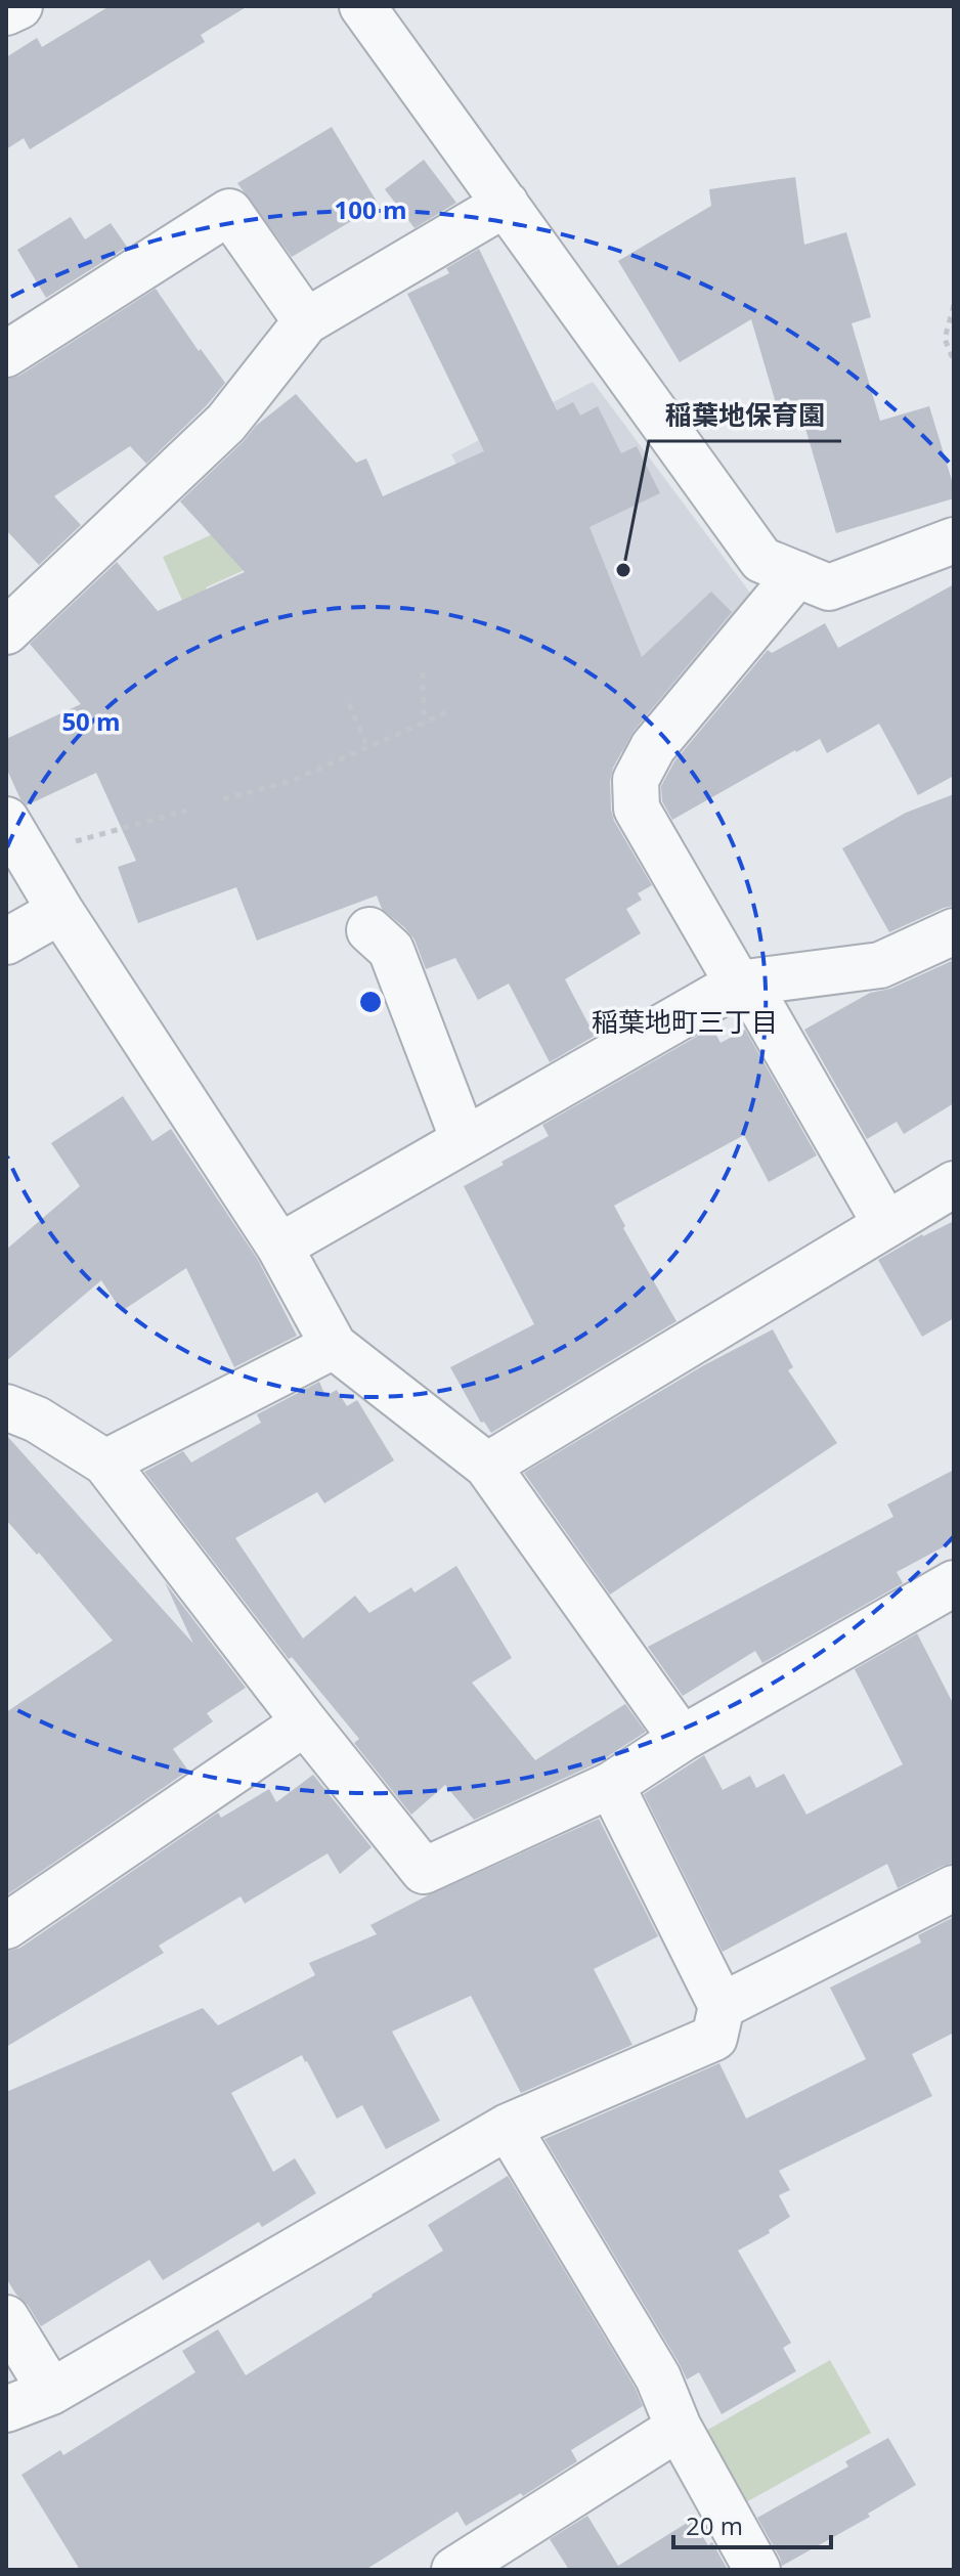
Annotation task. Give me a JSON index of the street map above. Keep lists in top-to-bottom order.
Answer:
{
  "districts": ["稲葉地町三丁目"],
  "places": ["稲葉地保育園"],
  "scale_bar": "20 m",
  "rings": ["100 m", "50 m"]
}
